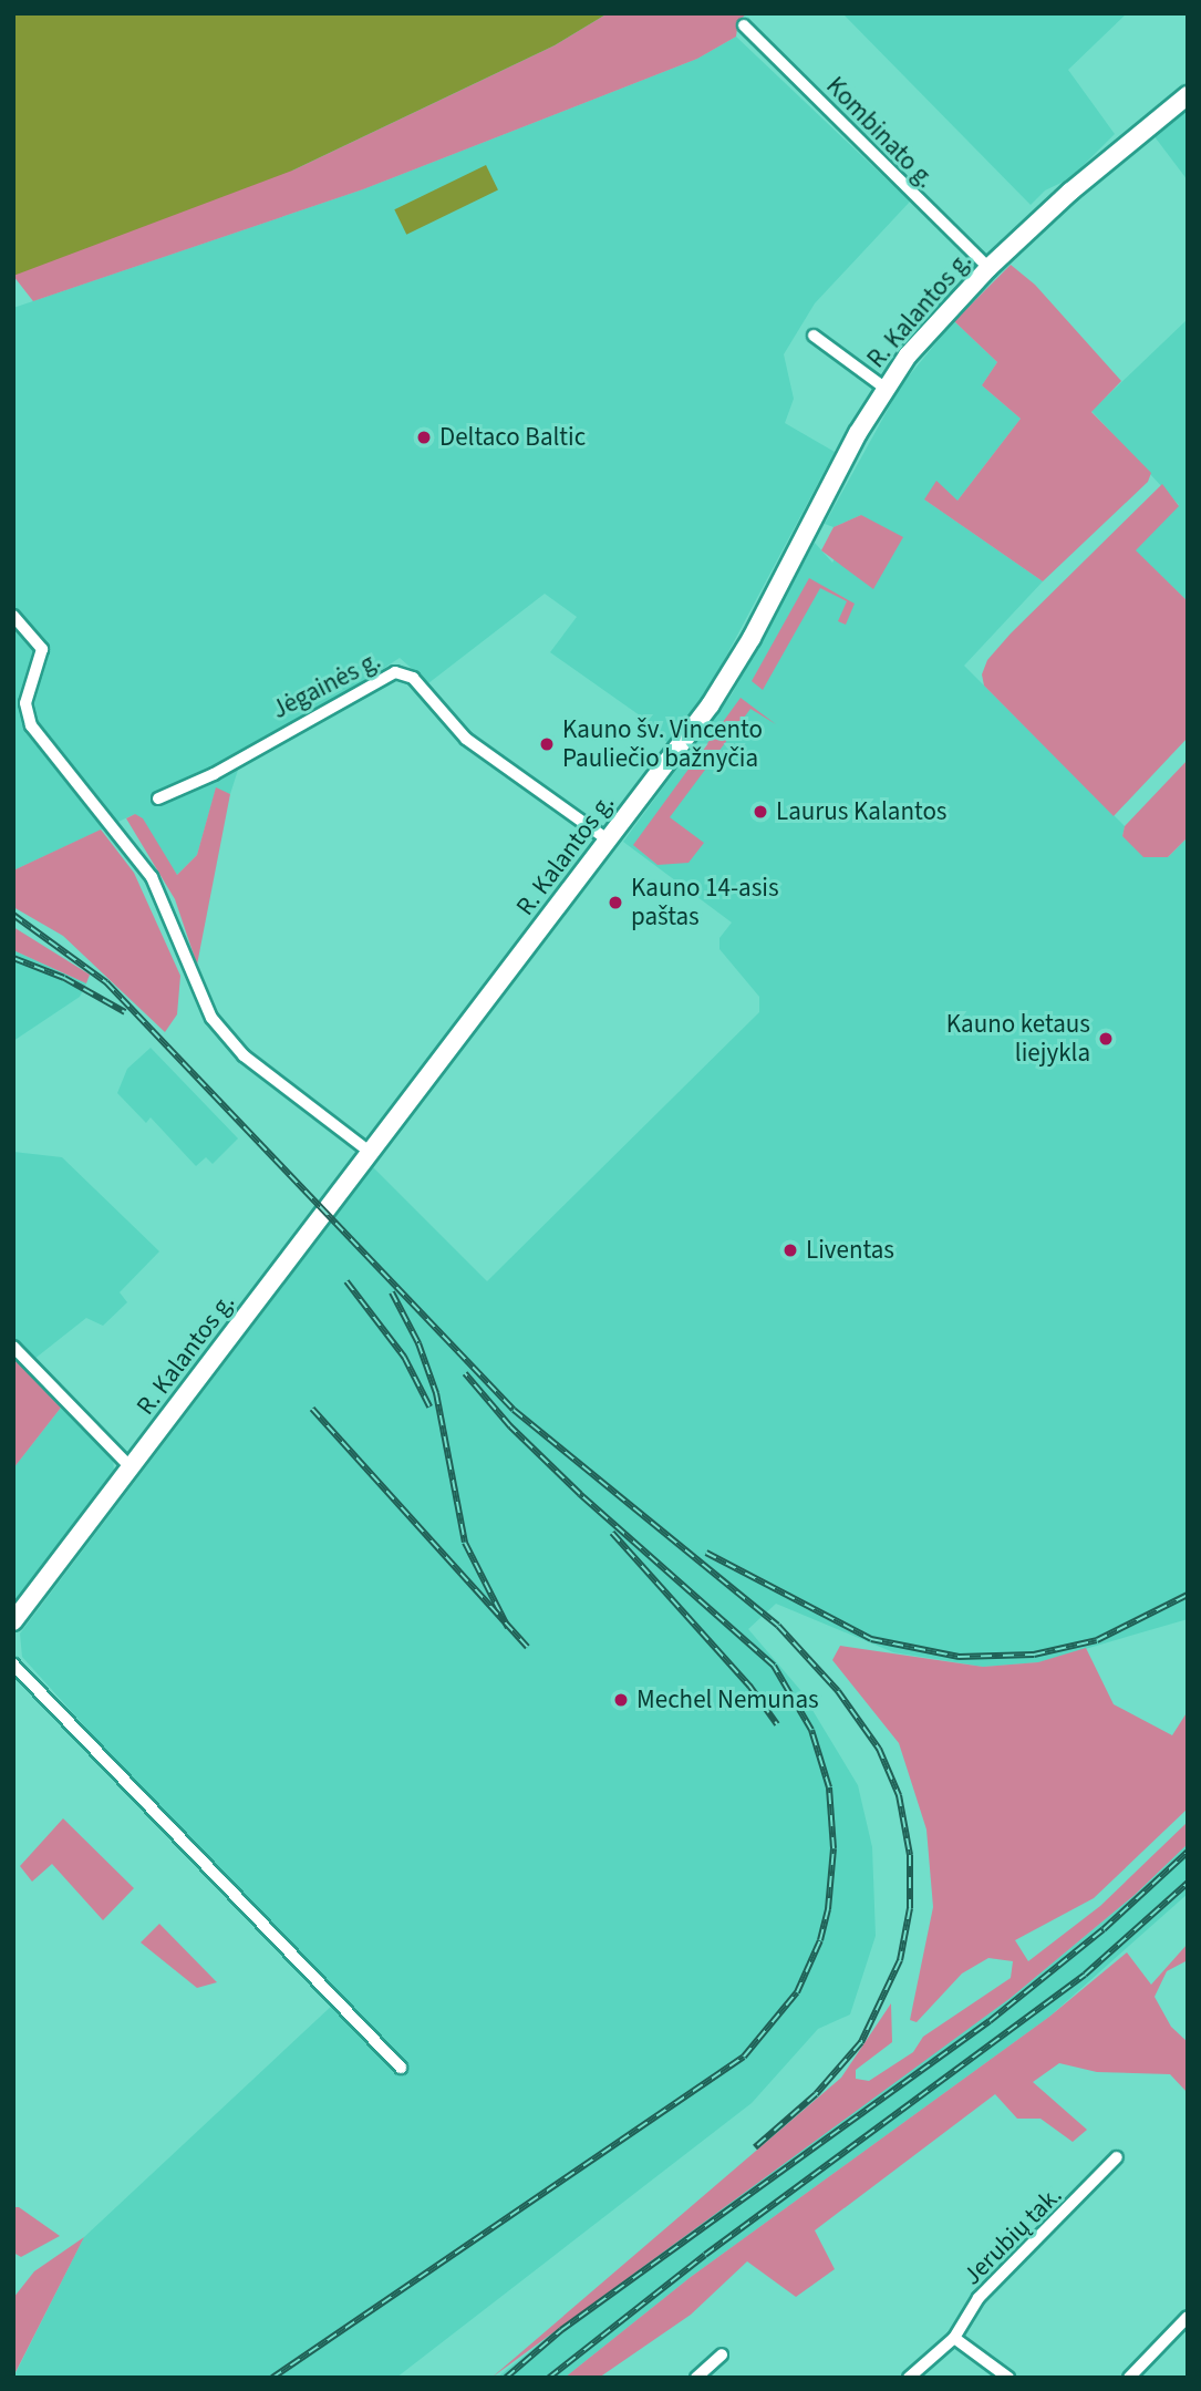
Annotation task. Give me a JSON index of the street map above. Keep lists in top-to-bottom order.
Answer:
{
  "streets": {
    "main road": ["R. Kalantos g."],
    "street": ["Kombinato g.", "Jėgainės g.", "Jerubių tak."]
  },
  "crossings": [
    ["Kombinato g.", "R. Kalantos g."],
    ["R. Kalantos g.", "Jėgainės g."]
  ],
  "places": [
    "Deltaco Baltic",
    "Kauno šv. Vincento Pauliečio bažnyčia",
    "Laurus Kalantos",
    "Kauno 14-asis paštas",
    "Kauno ketaus liejykla",
    "Liventas",
    "Mechel Nemunas"
  ]
}
